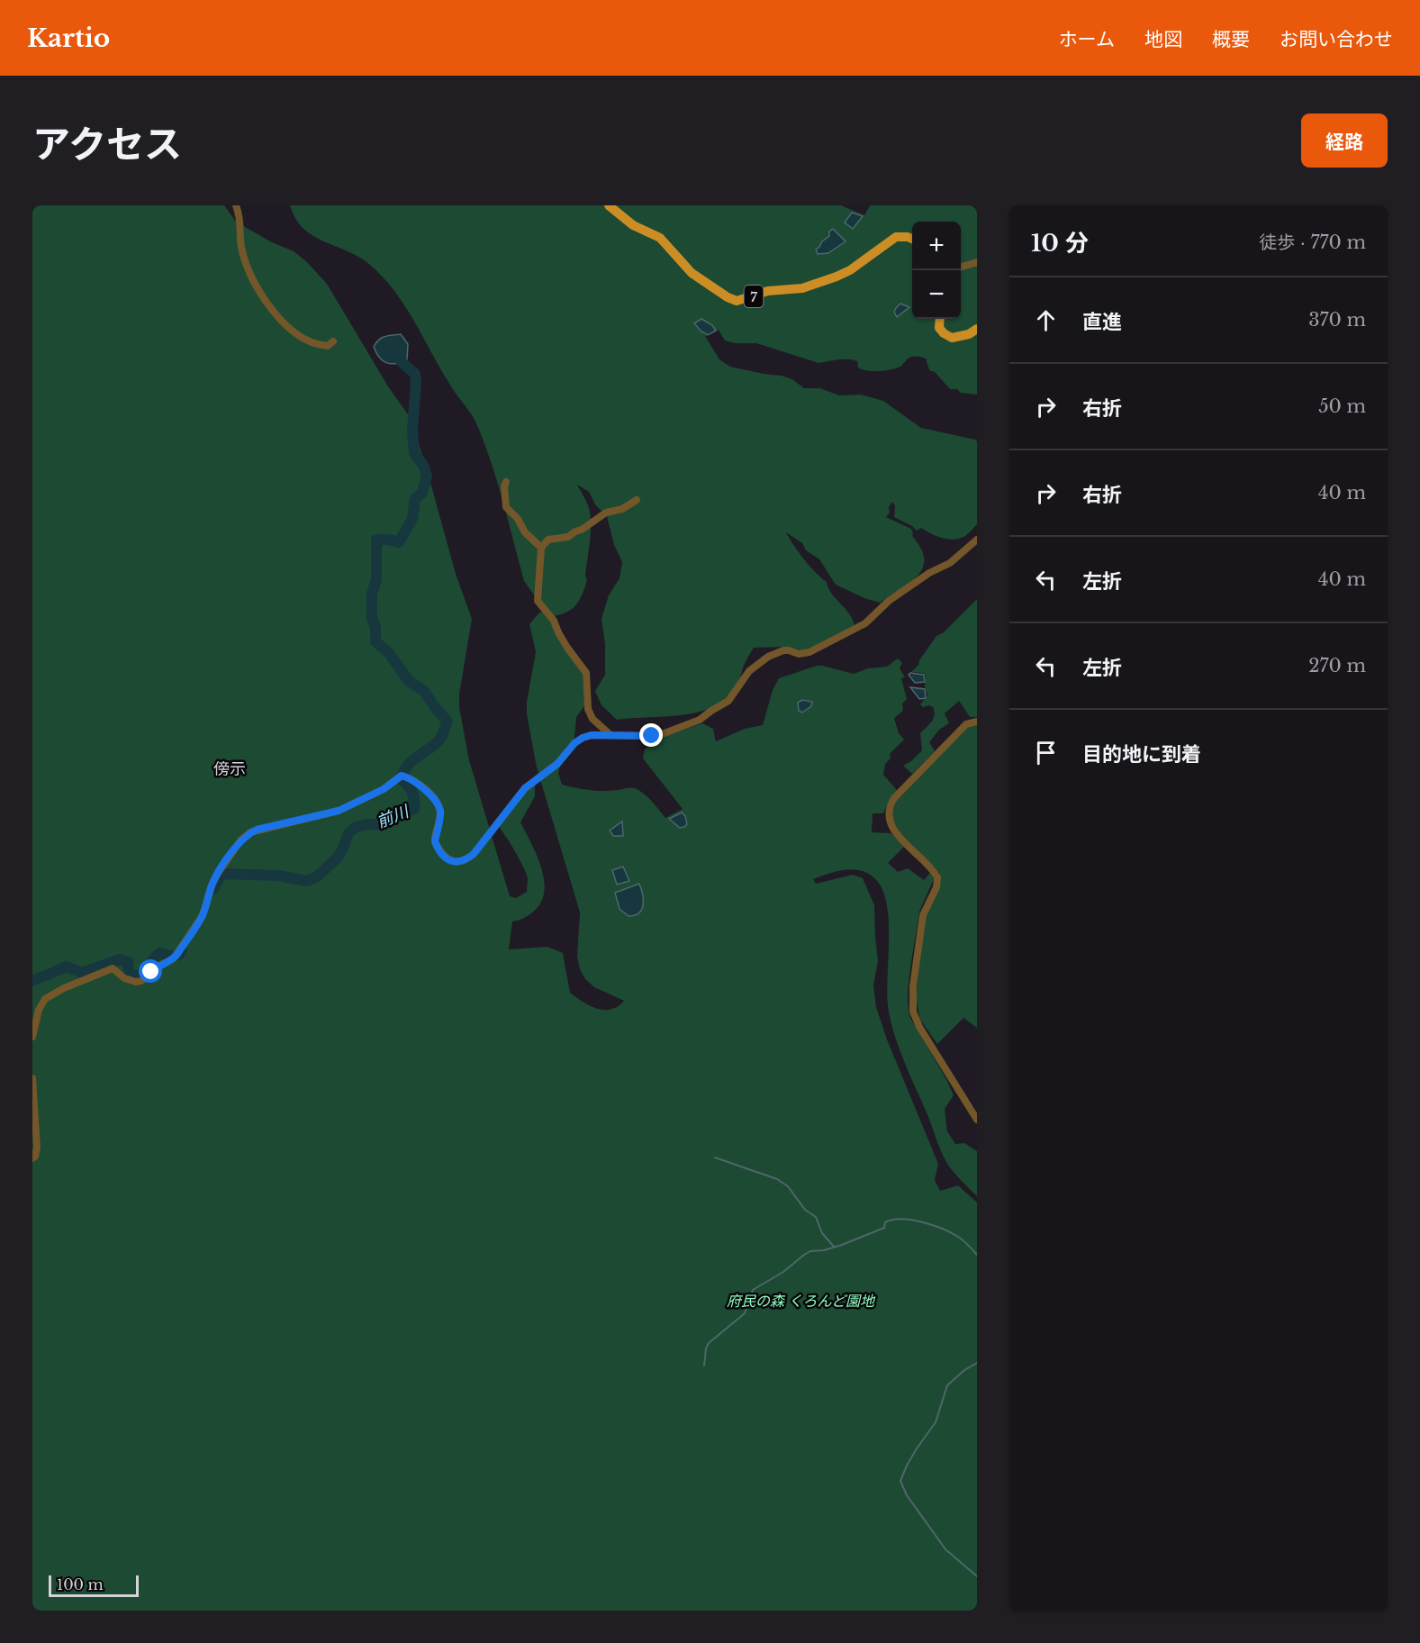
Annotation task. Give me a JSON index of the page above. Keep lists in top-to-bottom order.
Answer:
{
  "streets": {
    "main road": ["7"]
  },
  "districts": ["傍示"],
  "water": ["前川"],
  "parks": ["府民の森 くろんど園地"],
  "scale_bar": "100 m",
  "page": {
    "header": "Kartio",
    "nav": [
      "ホーム",
      "地図",
      "概要",
      "お問い合わせ"
    ],
    "title": "アクセス",
    "buttons": "経路",
    "heading": ["10 分", "徒歩 · 770 m"],
    "map_buttons": ["+", "−"],
    "list": [
      ["直進", "370 m"],
      ["右折", "50 m"],
      ["右折", "40 m"],
      ["左折", "40 m"],
      ["左折", "270 m"],
      "目的地に到着"
    ],
    "scale": "100 m"
  }
}
